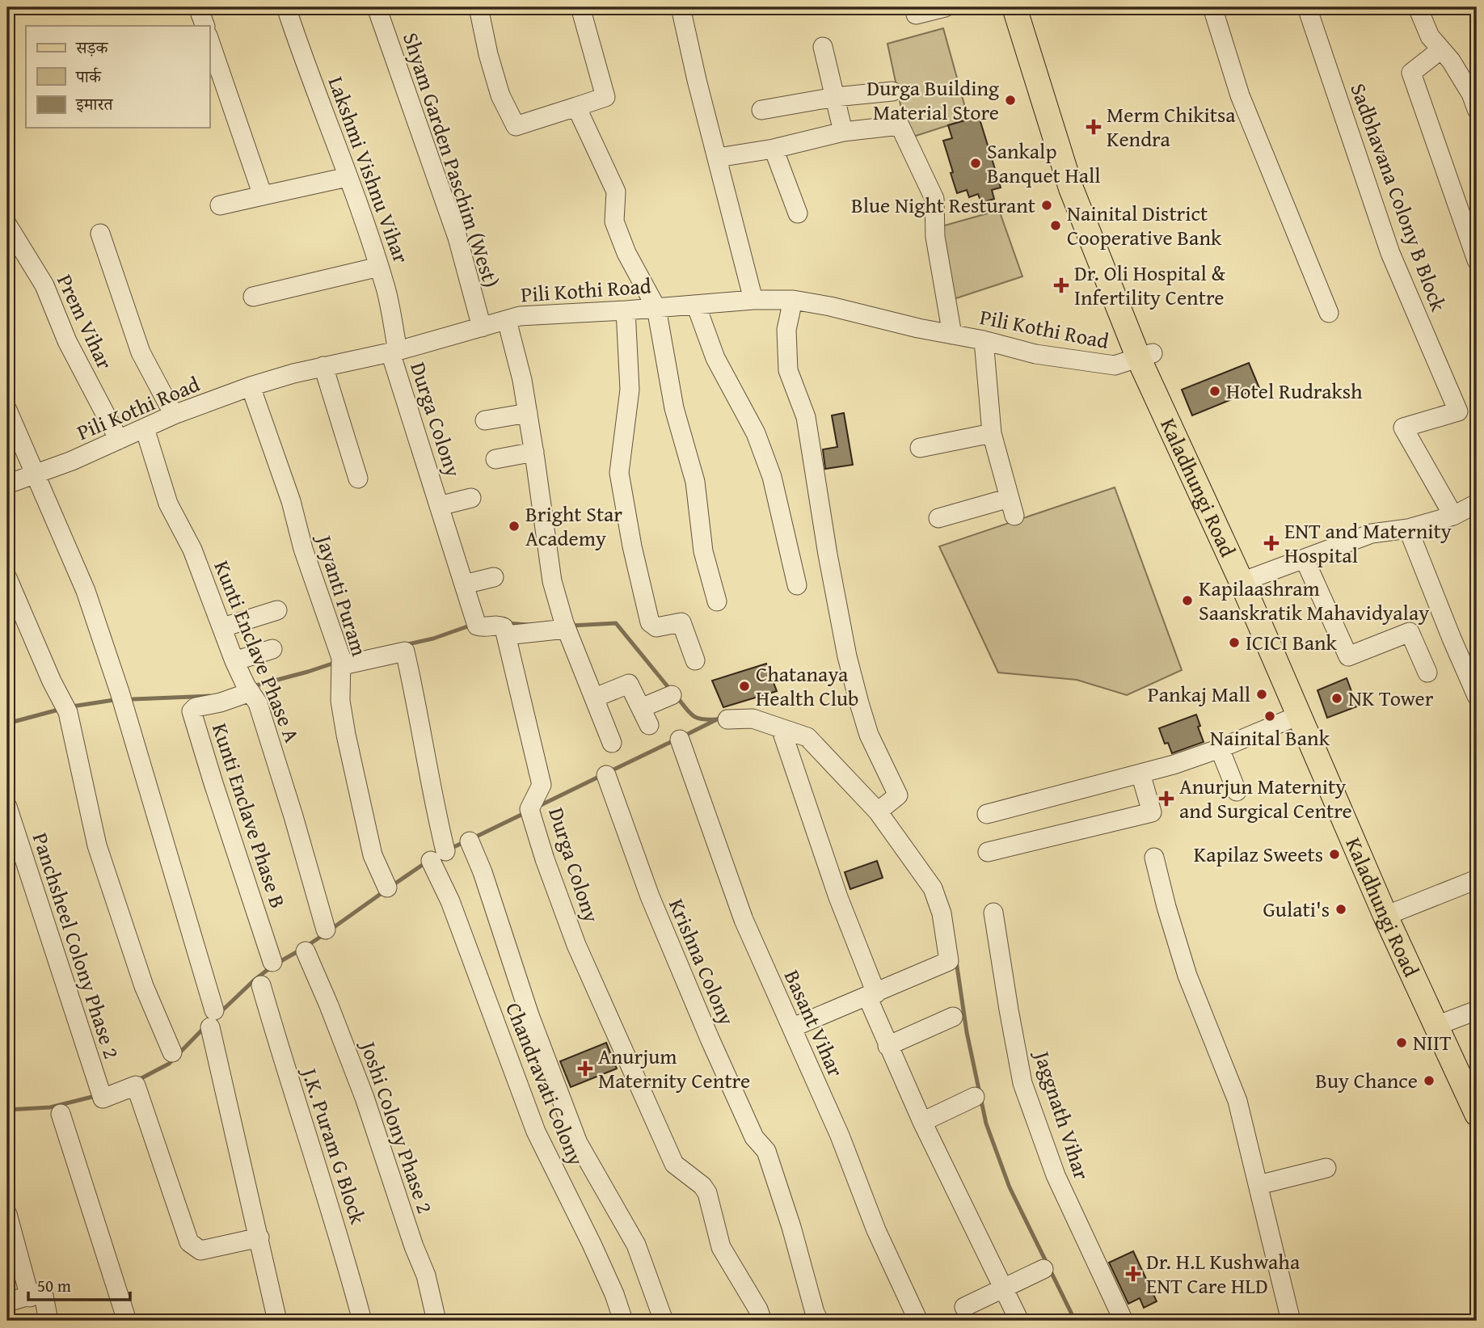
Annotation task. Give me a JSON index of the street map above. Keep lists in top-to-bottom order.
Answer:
{
  "streets": {
    "main road": ["Kaladhungi Road"],
    "street": [
      "Shyam Garden Paschim (West)",
      "Lakshmi Vishnu Vihar",
      "Sadbhavana Colony B Block",
      "Pili Kothi Road",
      "Prem Vihar",
      "Durga Colony",
      "Jayanti Puram",
      "Kunti Enclave Phase A",
      "Kunti Enclave Phase B",
      "Panchsheel Colony Phase 2",
      "Krishna Colony",
      "Basant Vihar",
      "Chandravati Colony",
      "Jaggnath Vihar",
      "Joshi Colony Phase 2",
      "J.K. Puram G Block"
    ]
  },
  "crossings": [
    ["Shyam Garden Paschim (West)", "Pili Kothi Road"],
    ["Lakshmi Vishnu Vihar", "Pili Kothi Road"],
    ["Lakshmi Vishnu Vihar", "Durga Colony"],
    ["Pili Kothi Road", "Prem Vihar"],
    ["Pili Kothi Road", "Durga Colony"],
    ["Pili Kothi Road", "Kaladhungi Road"],
    ["Pili Kothi Road", "Jayanti Puram"],
    ["Pili Kothi Road", "Kunti Enclave Phase A"],
    ["Jayanti Puram", "Chandravati Colony"],
    ["Kunti Enclave Phase A", "Kunti Enclave Phase B"]
  ],
  "places": {
    "other": [
      "Durga Building Material Store",
      "Sankalp Banquet Hall",
      "Blue Night Resturant",
      "Nainital District Cooperative Bank",
      "Hotel Rudraksh",
      "Bright Star Academy",
      "Kapilaashram Saanskratik Mahavidyalay",
      "ICICI Bank",
      "Chatanaya Health Club",
      "Pankaj Mall",
      "NK Tower",
      "Nainital Bank",
      "Kapilaz Sweets",
      "Gulati's",
      "NIIT",
      "Buy Chance"
    ],
    "health": [
      "Merm Chikitsa Kendra",
      "Dr. Oli Hospital & Infertility Centre",
      "ENT and Maternity Hospital",
      "Anurjun Maternity and Surgical Centre",
      "Anurjum Maternity Centre",
      "Dr. H.L Kushwaha ENT Care HLD"
    ]
  },
  "legend": ["सड़क", "पार्क", "इमारत"],
  "scale_bar": "50 m"
}
